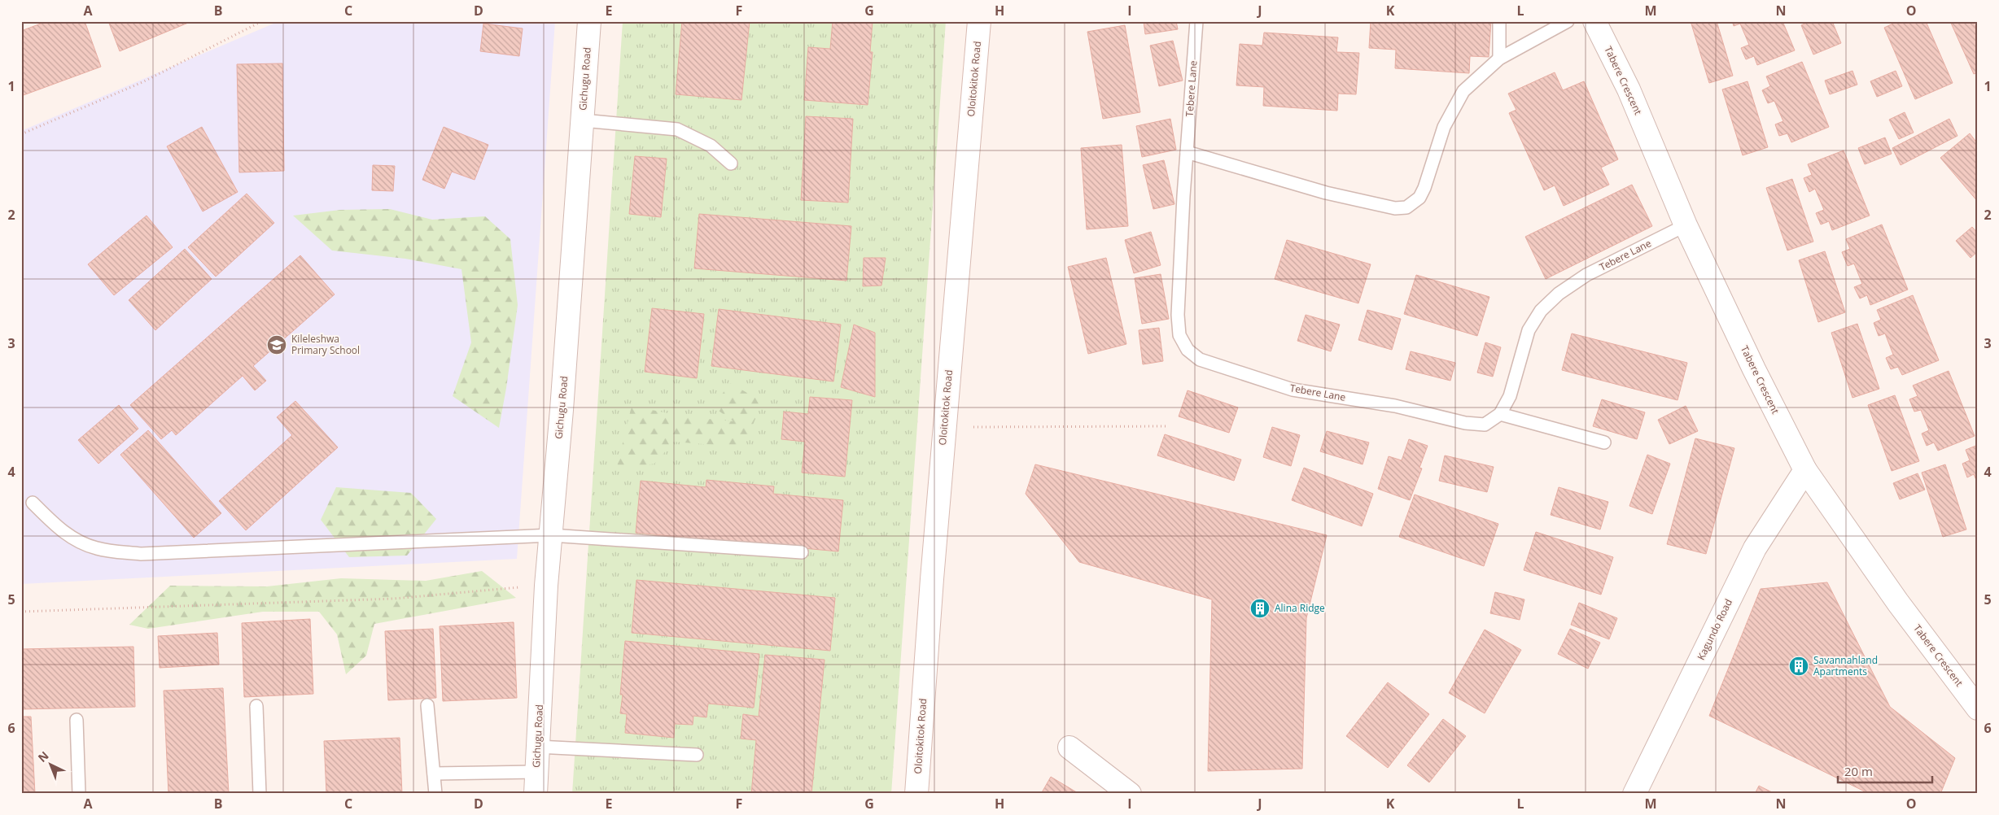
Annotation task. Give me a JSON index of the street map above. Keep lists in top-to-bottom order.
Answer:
{
  "streets": {
    "street": [
      "Gichugu Road",
      "Oloitokitok Road",
      "Tabere Crescent",
      "Kagundo Road"
    ],
    "lane": ["Tebere Lane"]
  },
  "crossings": [
    ["Tabere Crescent", "Tebere Lane"],
    ["Tabere Crescent", "Kagundo Road"]
  ],
  "places": {
    "school or university": ["Kileleshwa Primary School"],
    "building": ["Alina Ridge", "Savannahland Apartments"]
  },
  "scale_bar": "20 m",
  "north": "top left",
  "grid": {
    "columns": [
      "A",
      "B",
      "C",
      "D",
      "E",
      "F",
      "G",
      "H",
      "I",
      "J",
      "K",
      "L",
      "M",
      "N",
      "O"
    ],
    "rows": [
      "1",
      "2",
      "3",
      "4",
      "5",
      "6"
    ]
  }
}
